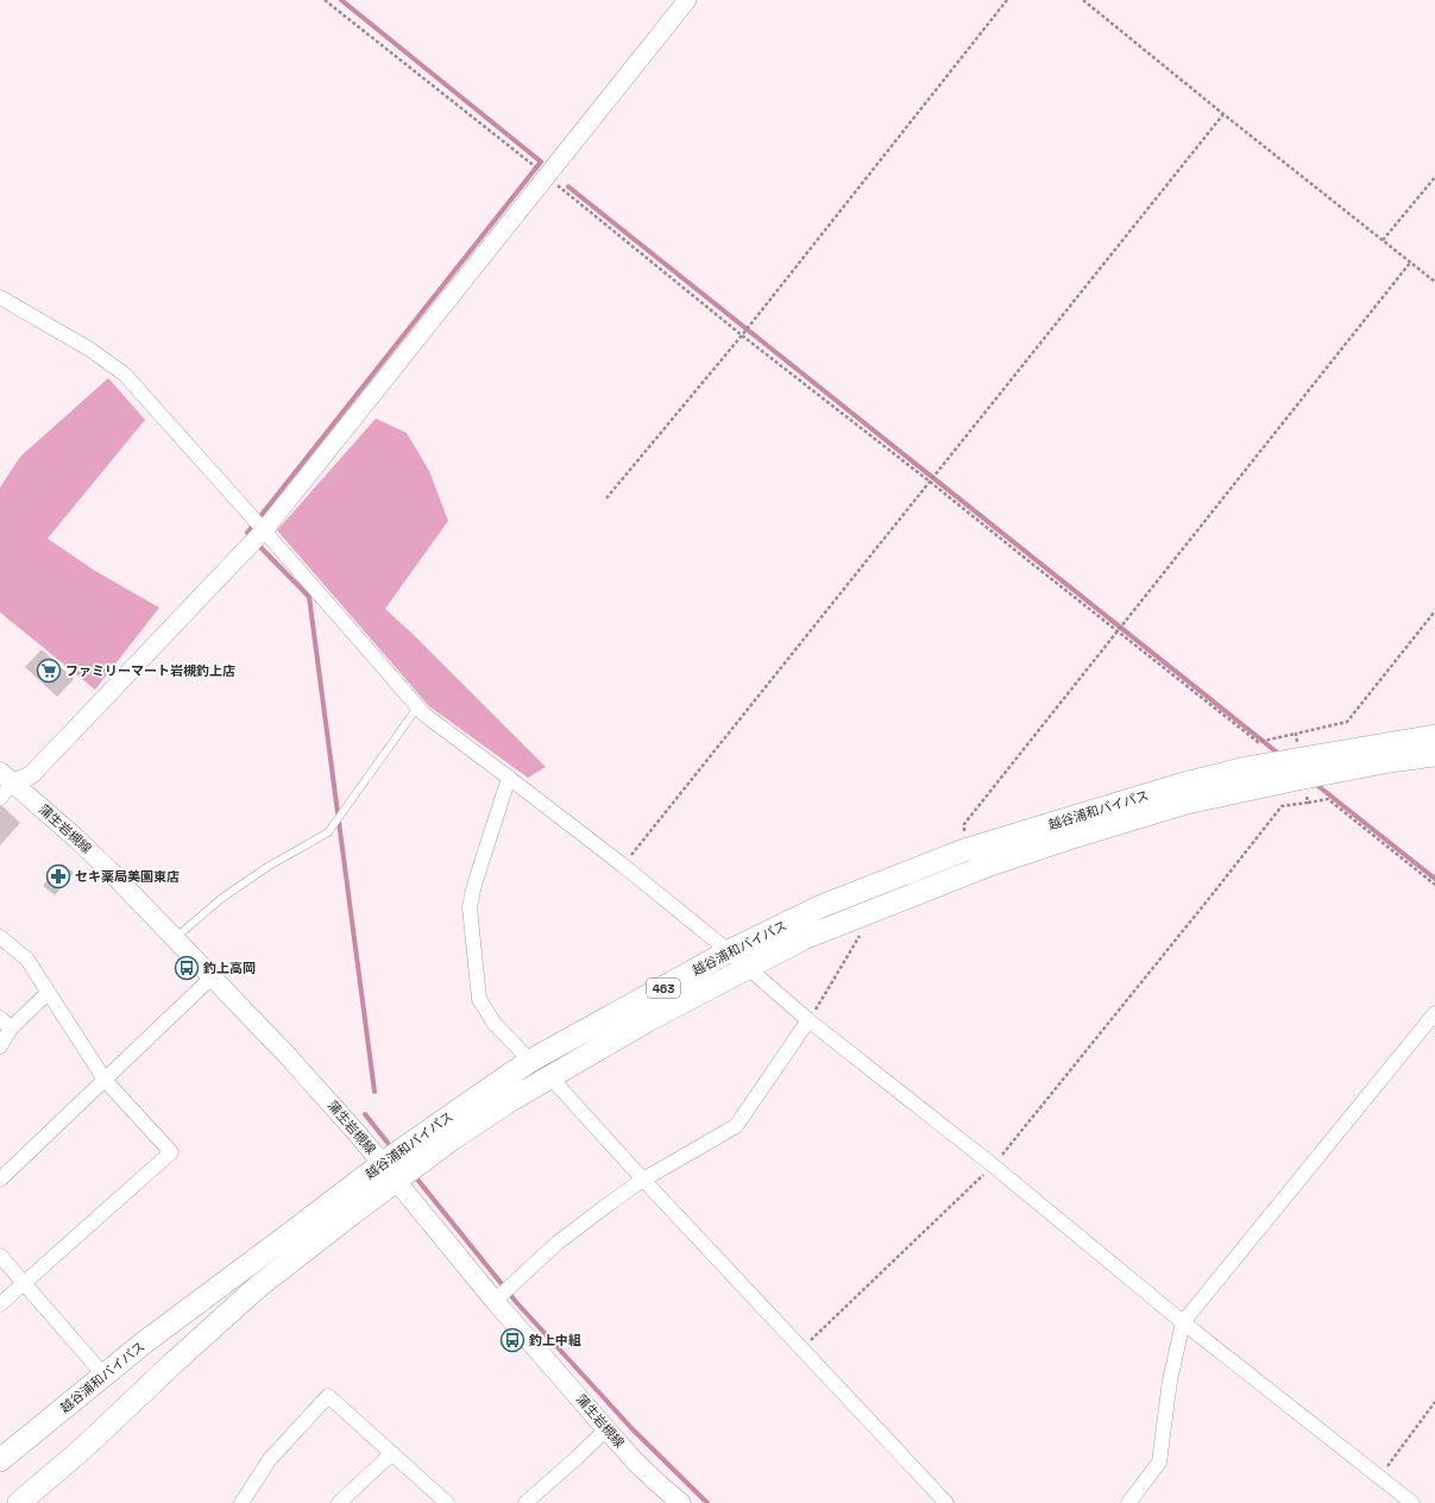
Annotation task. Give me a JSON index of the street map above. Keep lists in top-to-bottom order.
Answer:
{
  "streets": {
    "highway": ["越谷浦和バイパス", "463"],
    "main road": ["蒲生岩槻線"]
  },
  "crossings": [
    ["越谷浦和バイパス", "蒲生岩槻線"]
  ],
  "places": {
    "supermarket": ["ファミリーマート岩槻釣上店"],
    "pharmacy": ["セキ薬局美園東店"],
    "bus stop": ["釣上高岡", "釣上中組"]
  }
}
